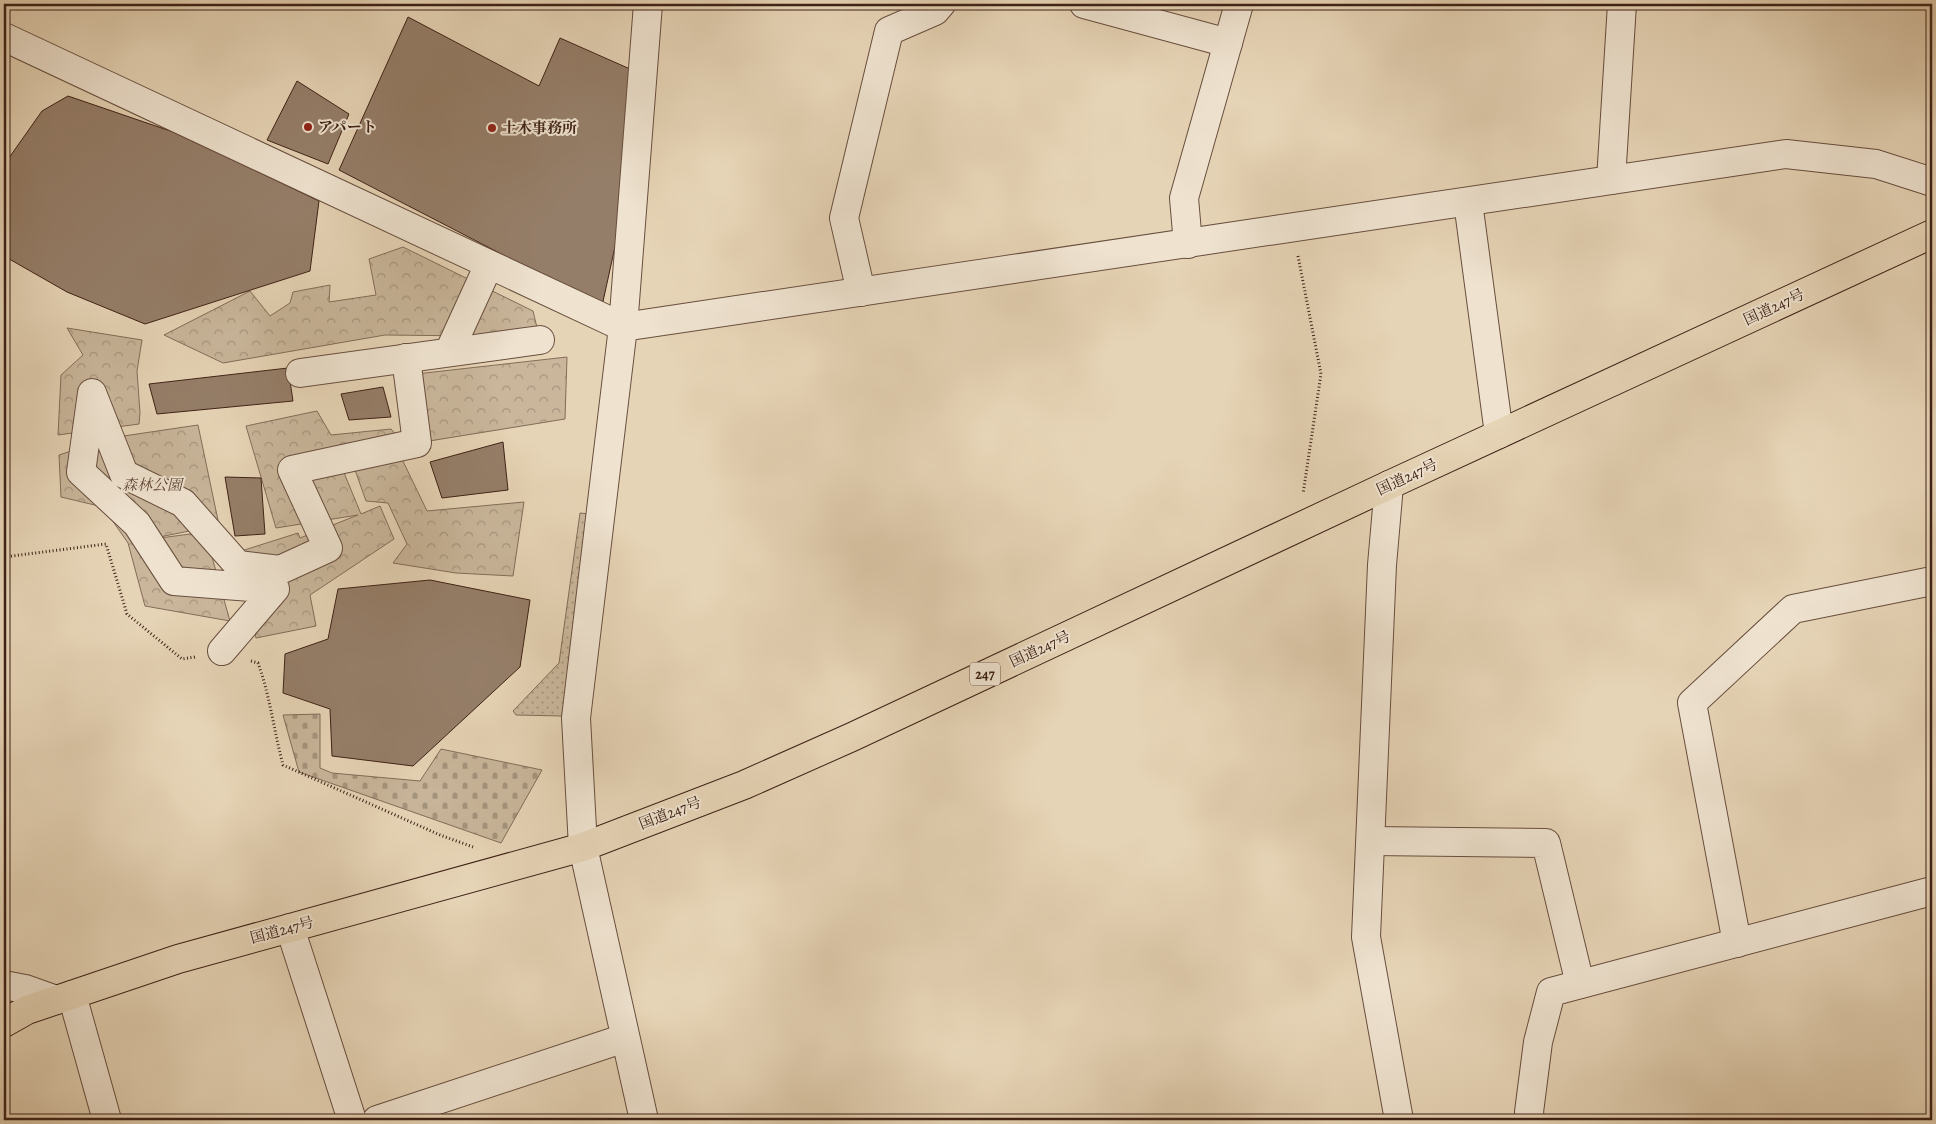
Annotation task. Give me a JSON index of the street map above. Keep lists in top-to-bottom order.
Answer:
{
  "streets": {
    "highway": ["国道247号", "247"]
  },
  "parks": ["森林公園"],
  "places": ["アパート", "土木事務所"]
}
